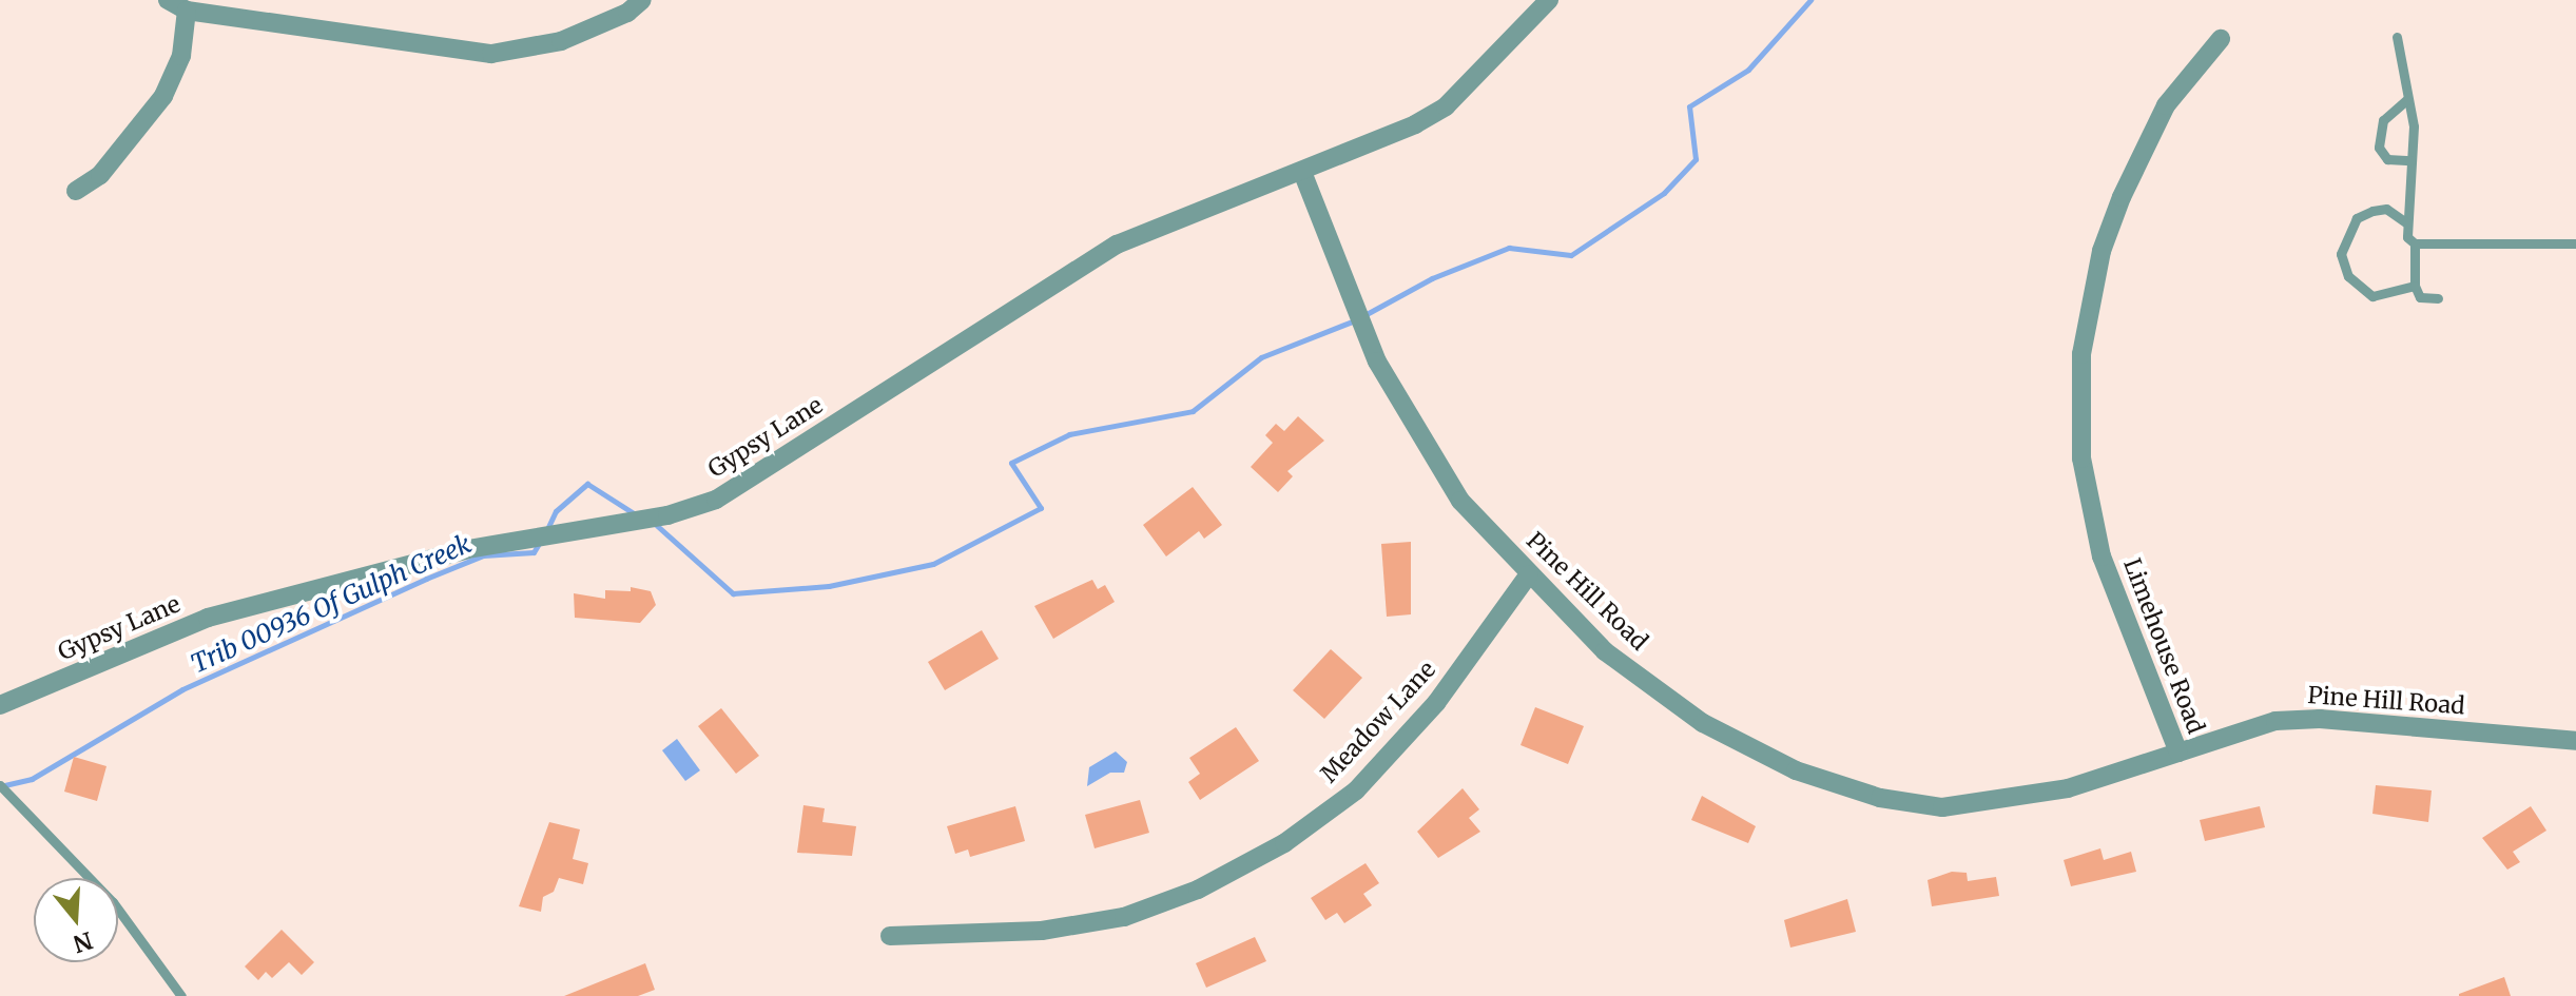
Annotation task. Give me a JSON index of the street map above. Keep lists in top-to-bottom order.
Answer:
{
  "streets": {
    "street": [
      "Gypsy Lane",
      "Pine Hill Road",
      "Limehouse Road",
      "Meadow Lane"
    ]
  },
  "crossings": [
    ["Gypsy Lane", "Pine Hill Road"],
    ["Pine Hill Road", "Limehouse Road"],
    ["Pine Hill Road", "Meadow Lane"]
  ],
  "water": ["Trib 00936 Of Gulph Creek"],
  "north": "bottom"
}
